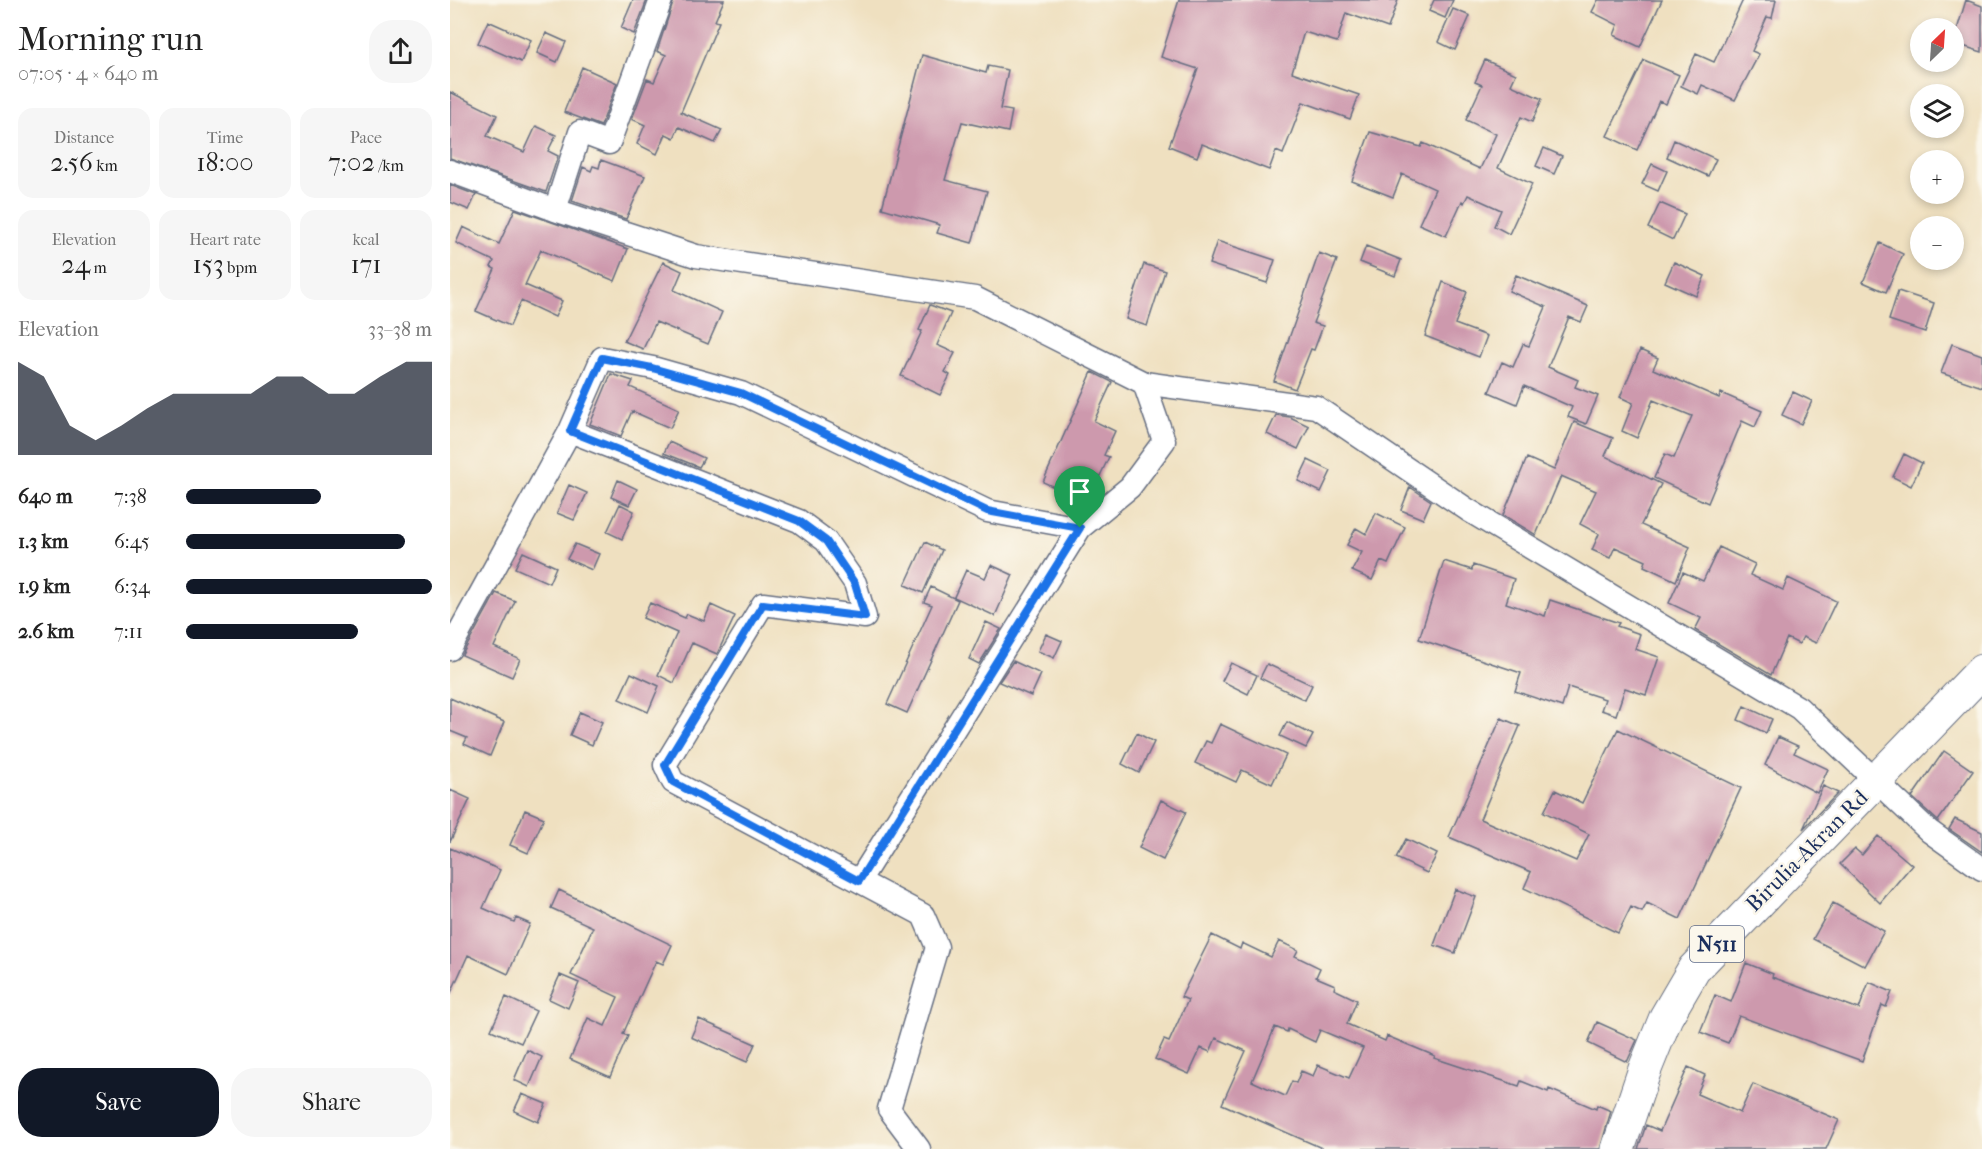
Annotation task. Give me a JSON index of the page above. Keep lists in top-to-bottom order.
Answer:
{
  "streets": {
    "highway": ["Birulia-Akran Rd", "N511"]
  },
  "north": "top right",
  "page": {
    "heading": ["Morning run", "07:05 · 4 × 640 m"],
    "map_buttons": ["+", "−"],
    "stats": [
      ["Distance", "2.56 km"],
      ["Time", "18:00"],
      ["Pace", "7:02 /km"],
      ["Elevation", "24 m"],
      ["Heart rate", "153 bpm"],
      ["kcal", "171"]
    ],
    "chart": ["Elevation", "33–38 m"],
    "list": [
      {
        "name": "640 m",
        "note": "7:38"
      },
      {
        "name": "1.3 km",
        "note": "6:45"
      },
      {
        "name": "1.9 km",
        "note": "6:34"
      },
      {
        "name": "2.6 km",
        "note": "7:11"
      }
    ],
    "buttons": ["Save", "Share"]
  }
}
